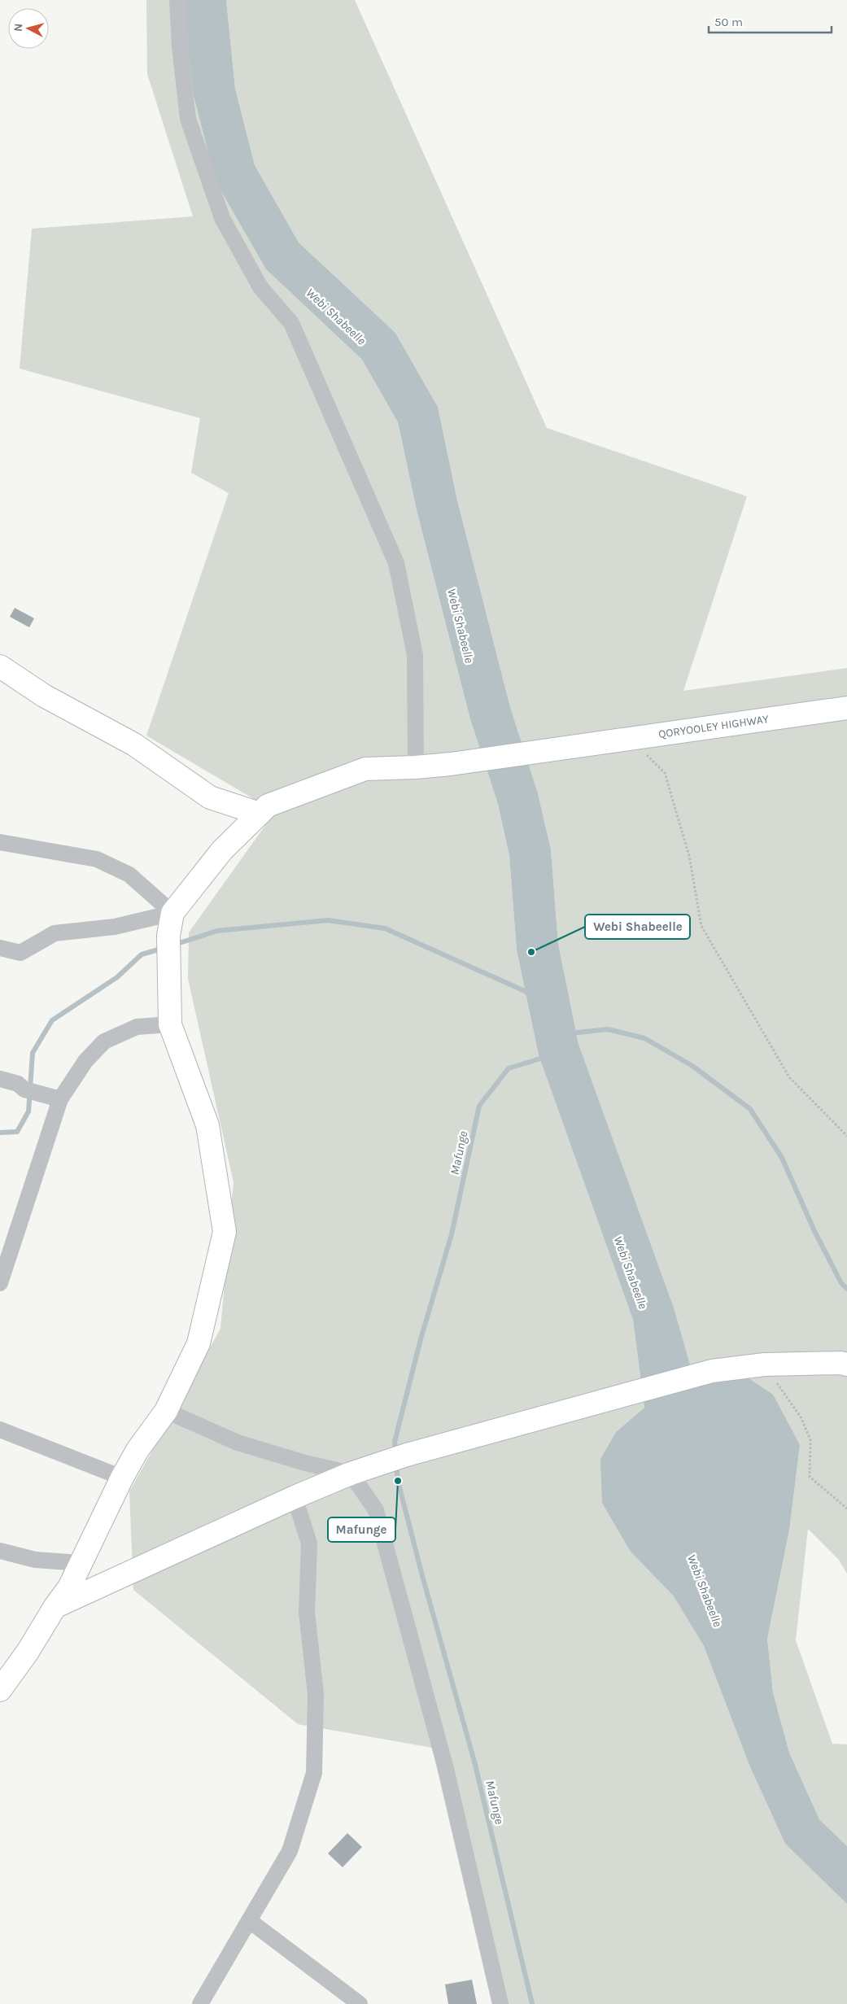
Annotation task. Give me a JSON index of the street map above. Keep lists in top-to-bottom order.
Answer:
{
  "streets": {
    "street": ["QORYOOLEY HIGHWAY"]
  },
  "water": ["Webi Shabeelle", "Mafunge"],
  "places": ["Webi Shabeelle", "Mafunge"],
  "scale_bar": "50 m",
  "north": "left"
}
